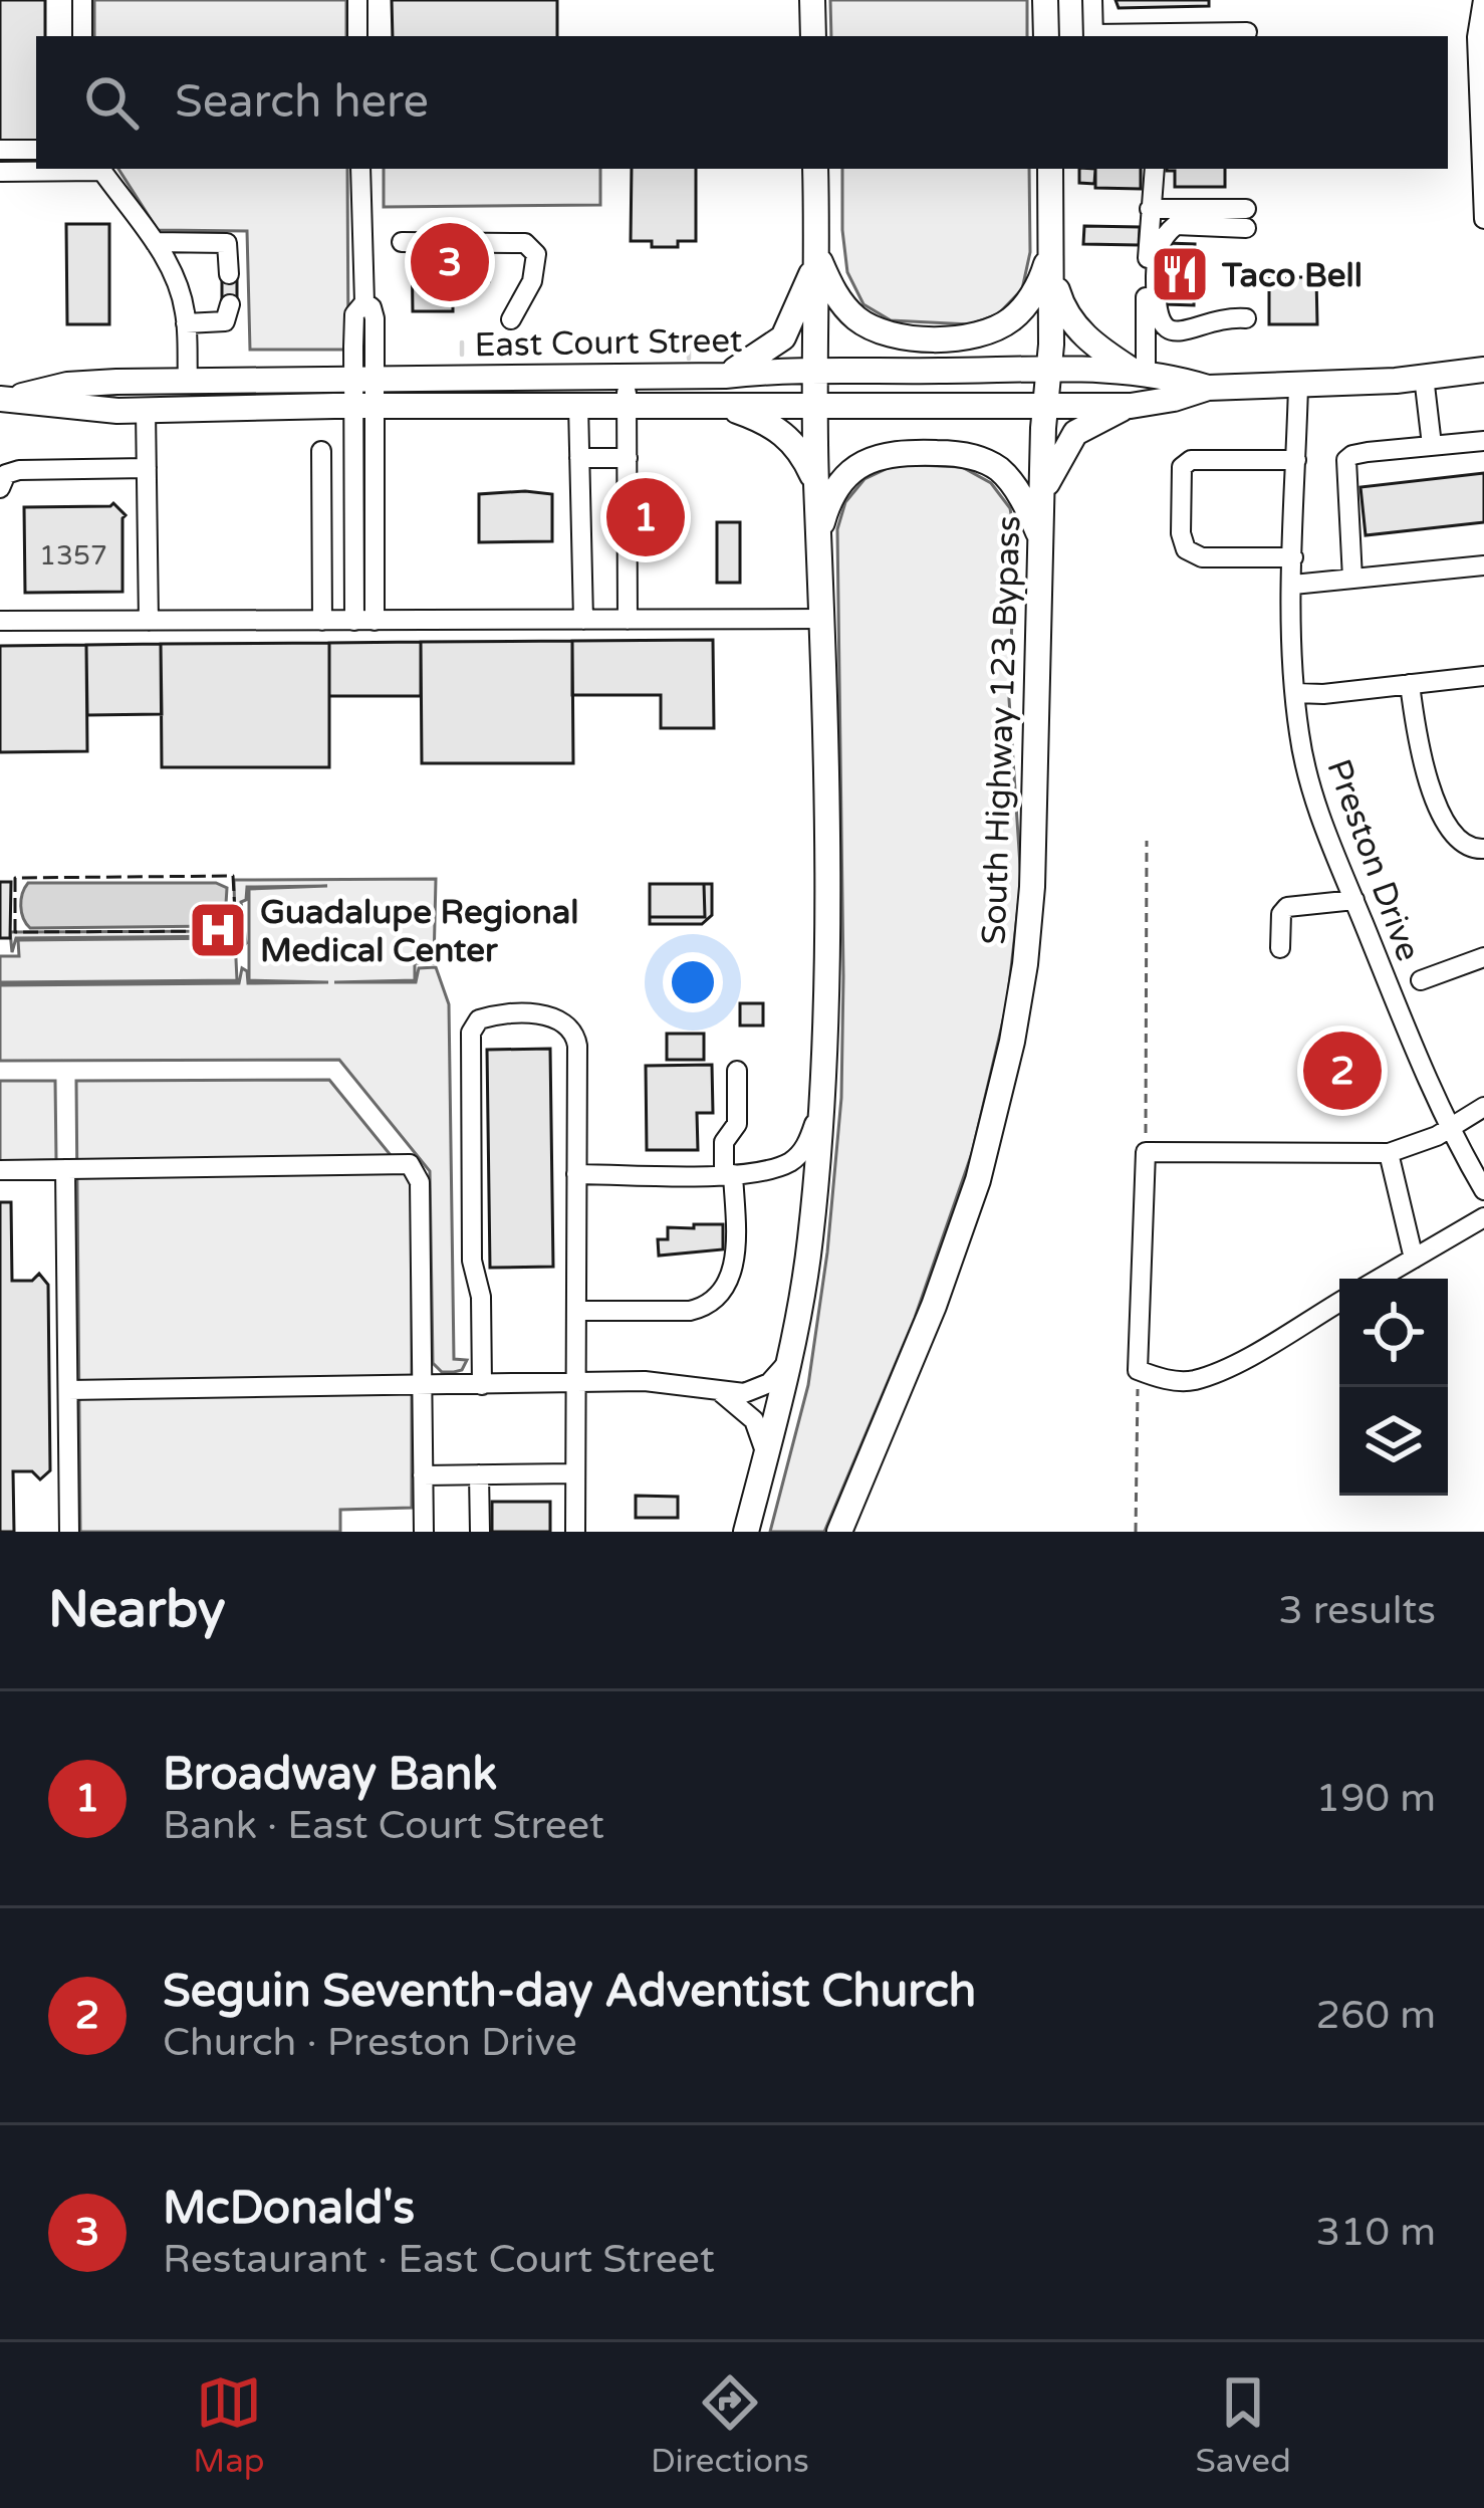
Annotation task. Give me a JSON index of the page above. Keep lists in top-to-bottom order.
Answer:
{
  "streets": {
    "main road": ["East Court Street", "South Highway 123 Bypass"],
    "street": ["Preston Drive"]
  },
  "crossings": [
    ["East Court Street", "South Highway 123 Bypass"],
    ["East Court Street", "Preston Drive"]
  ],
  "places": {
    "restaurant": ["Taco Bell"],
    "hospital": ["Guadalupe Regional Medical Center"]
  },
  "house_numbers": ["1357"],
  "page": {
    "search": "Search here",
    "pins": ["3", "1", "2"],
    "heading": ["Nearby", "3 results"],
    "list": [
      {
        "mark": "1",
        "name": "Broadway Bank",
        "note": "Bank · East Court Street",
        "value": "190 m"
      },
      {
        "mark": "2",
        "name": "Seguin Seventh-day Adventist Church",
        "note": "Church · Preston Drive",
        "value": "260 m"
      },
      {
        "mark": "3",
        "name": "McDonald's",
        "note": "Restaurant · East Court Street",
        "value": "310 m"
      }
    ],
    "nav": ["Map", "Directions", "Saved"]
  }
}
